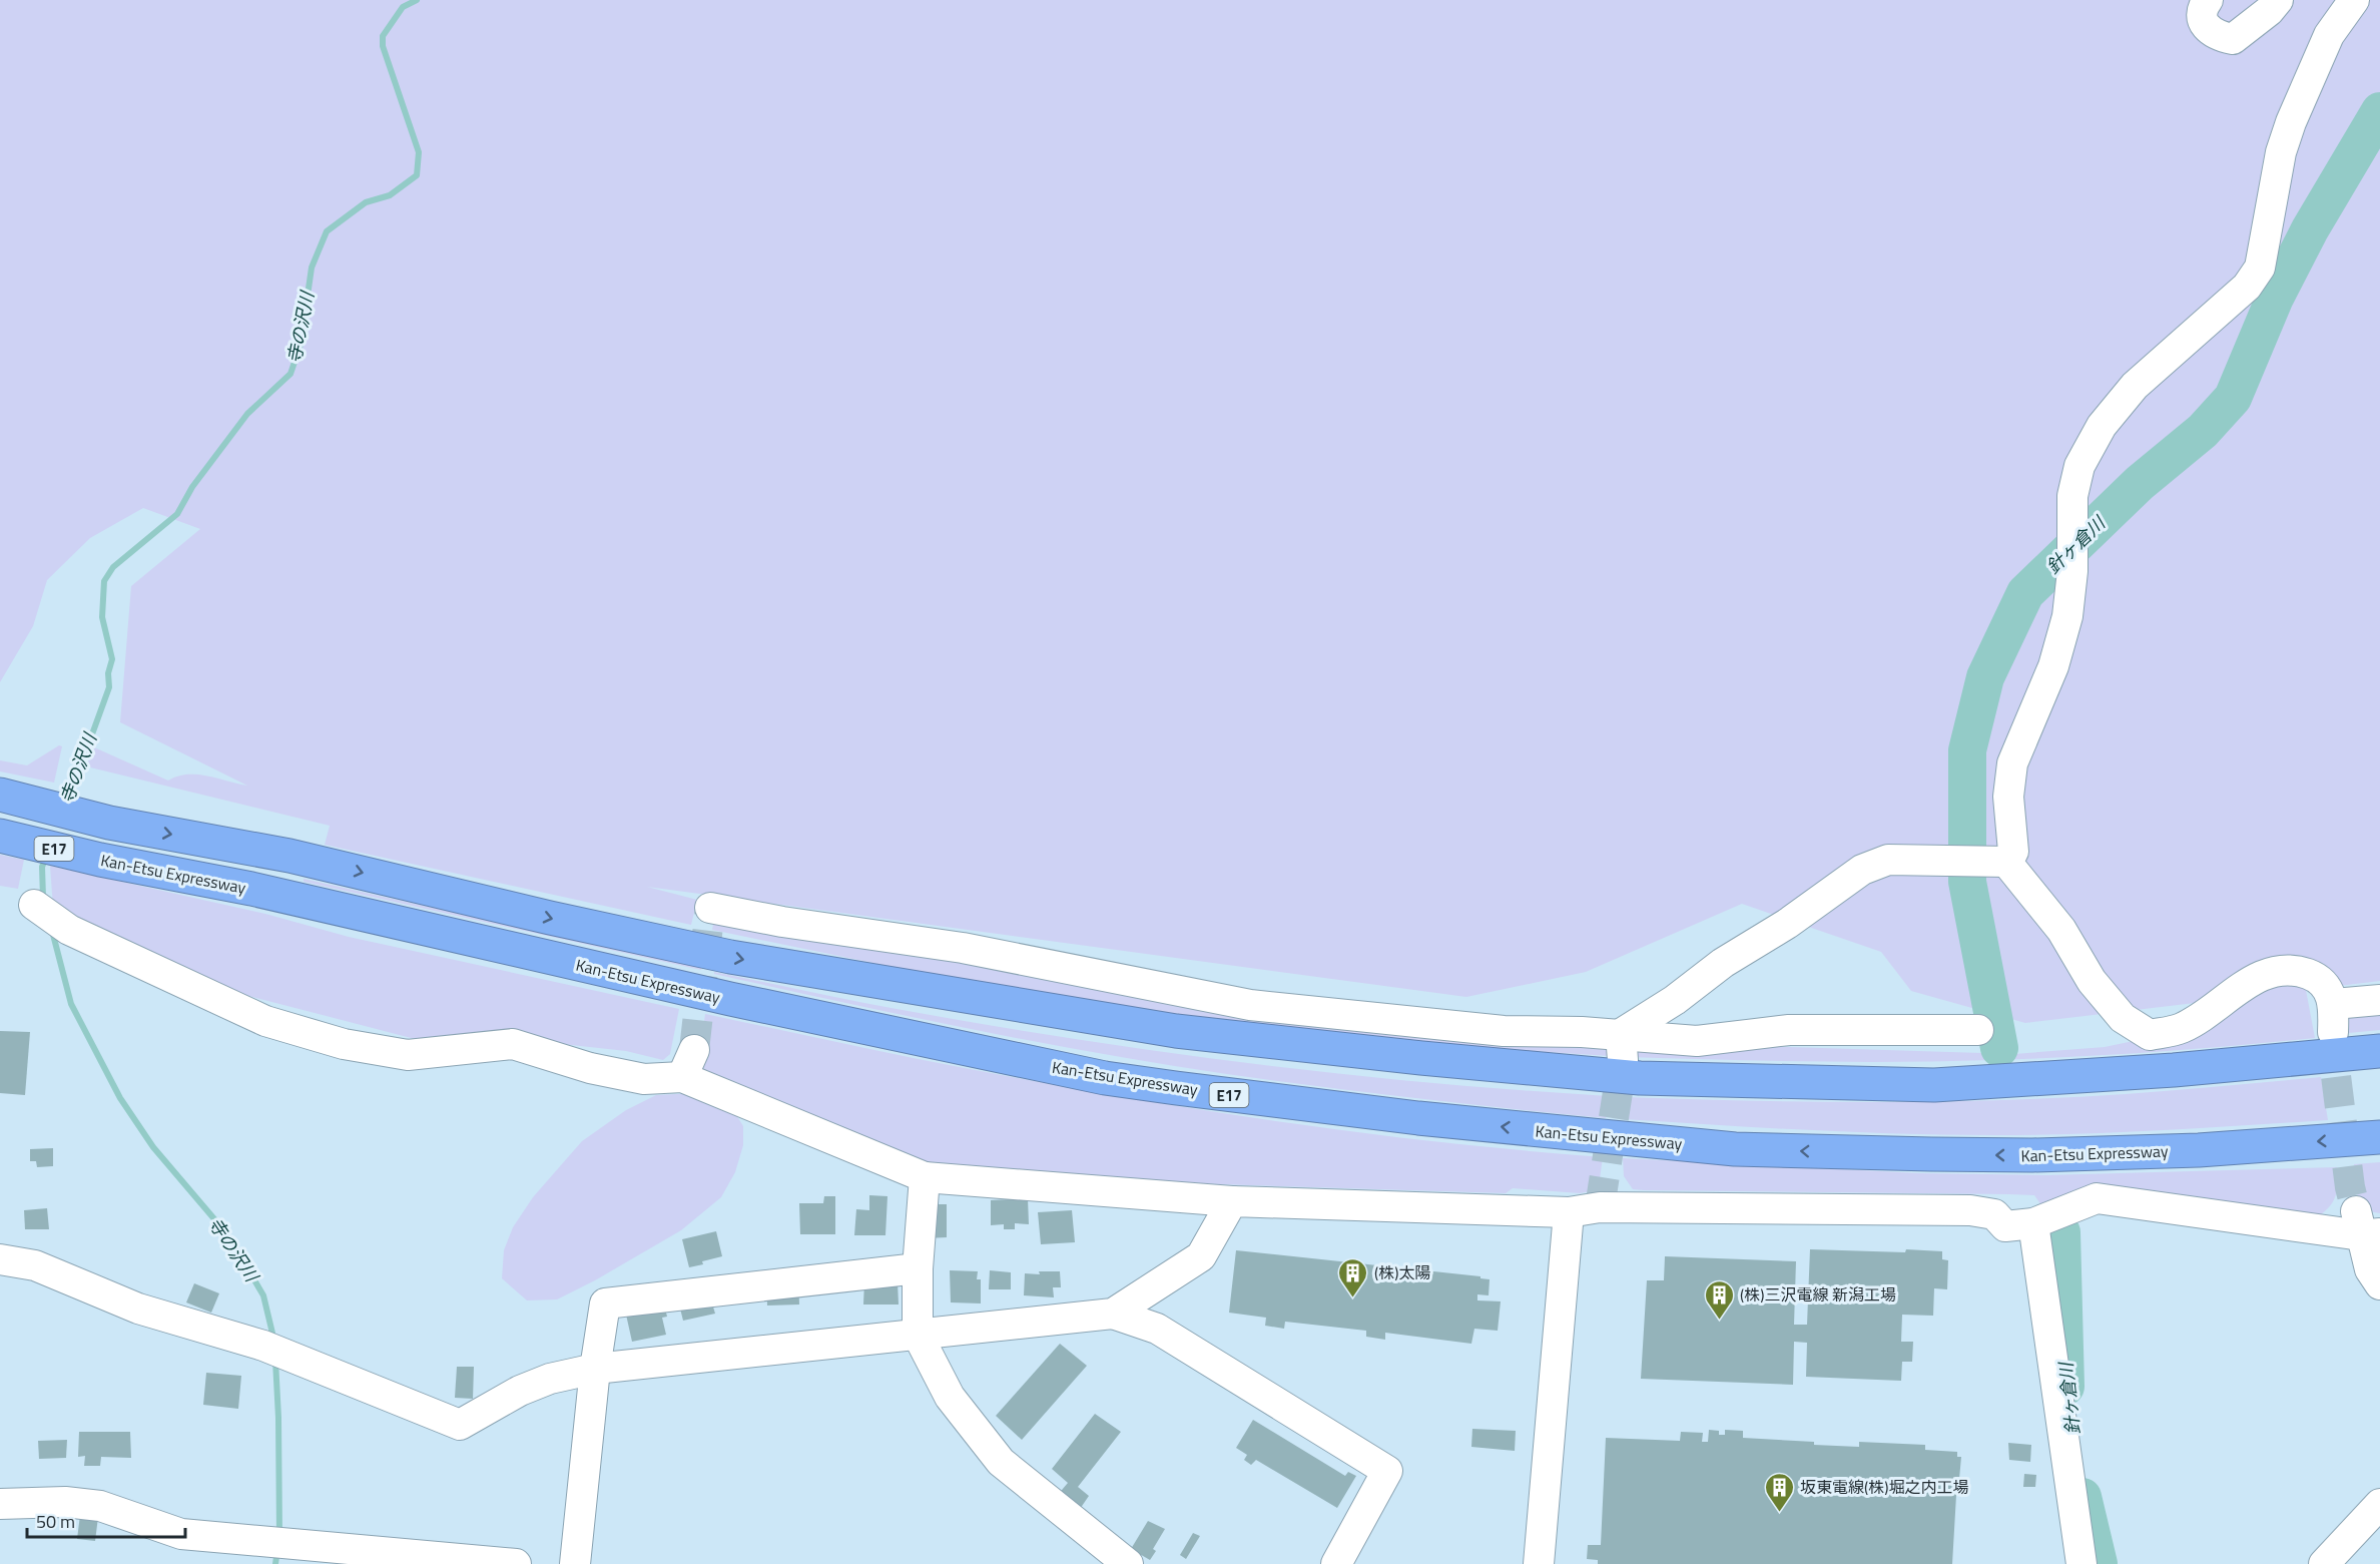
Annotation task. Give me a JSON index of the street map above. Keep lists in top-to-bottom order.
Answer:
{
  "streets": {
    "highway": ["E17", "Kan-Etsu Expressway"]
  },
  "water": ["寺の沢川", "針ヶ倉川"],
  "places": {
    "building": ["(株)太陽", "(株)三沢電線 新潟工場", "坂東電線(株)堀之内工場"]
  },
  "scale_bar": "50 m"
}
